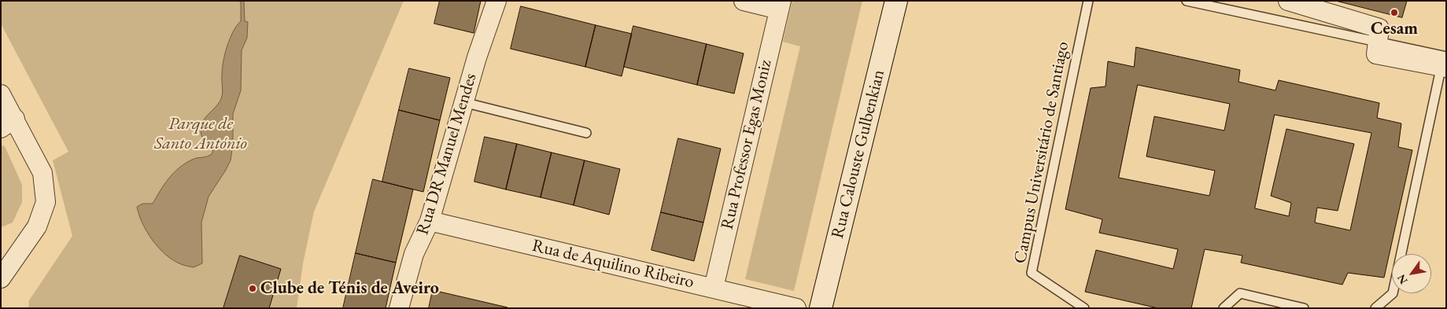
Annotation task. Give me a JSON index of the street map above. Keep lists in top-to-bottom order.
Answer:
{
  "streets": {
    "main road": ["Rua Calouste Gulbenkian"],
    "street": ["Rua Professor Egas Moniz", "Rua DR Manuel Mendes", "Rua de Aquilino Ribeiro"],
    "lane": ["Campus Universitário de Santiago"]
  },
  "crossings": [
    ["Rua Professor Egas Moniz", "Rua de Aquilino Ribeiro"],
    ["Rua DR Manuel Mendes", "Rua de Aquilino Ribeiro"]
  ],
  "parks": ["Parque de Santo António"],
  "places": ["Cesam", "Clube de Ténis de Aveiro"],
  "north": "bottom left"
}
